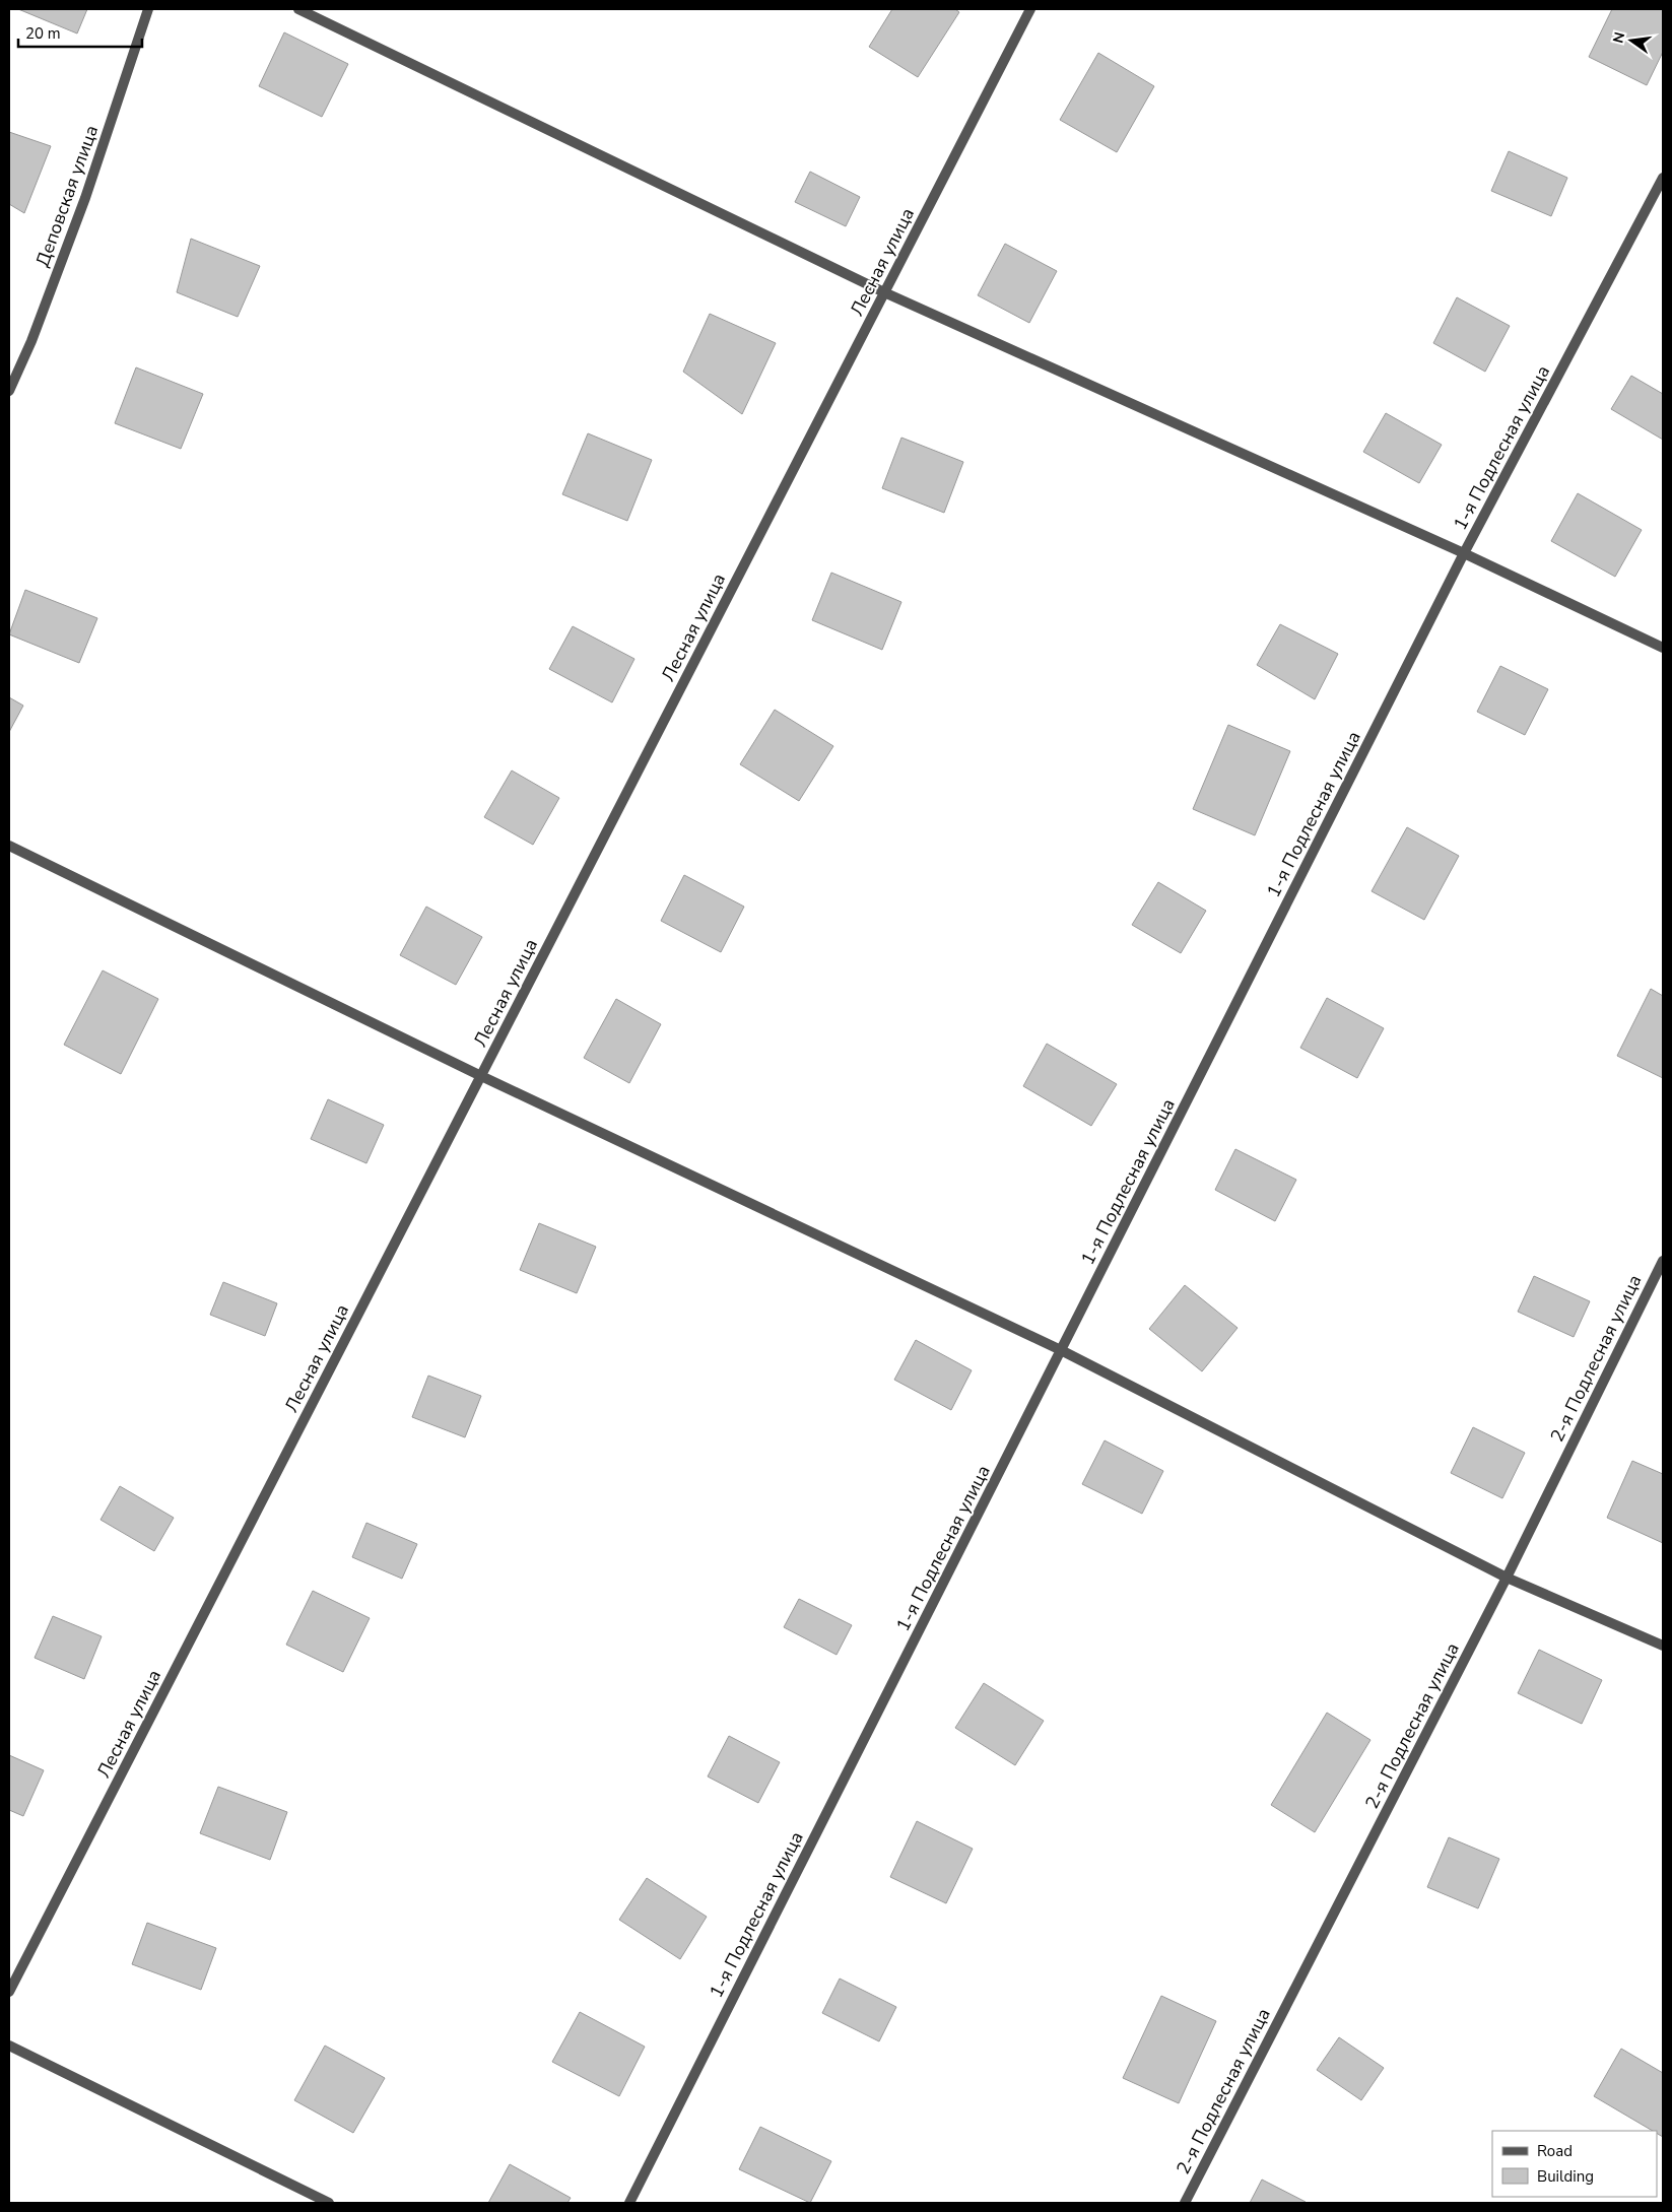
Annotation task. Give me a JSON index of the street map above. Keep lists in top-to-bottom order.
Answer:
{
  "streets": {
    "street": [
      "Деповская улица",
      "Лесная улица",
      "1-я Подлесная улица",
      "2-я Подлесная улица"
    ]
  },
  "legend": ["Road", "Building"],
  "scale_bar": "20 m",
  "north": "left"
}
